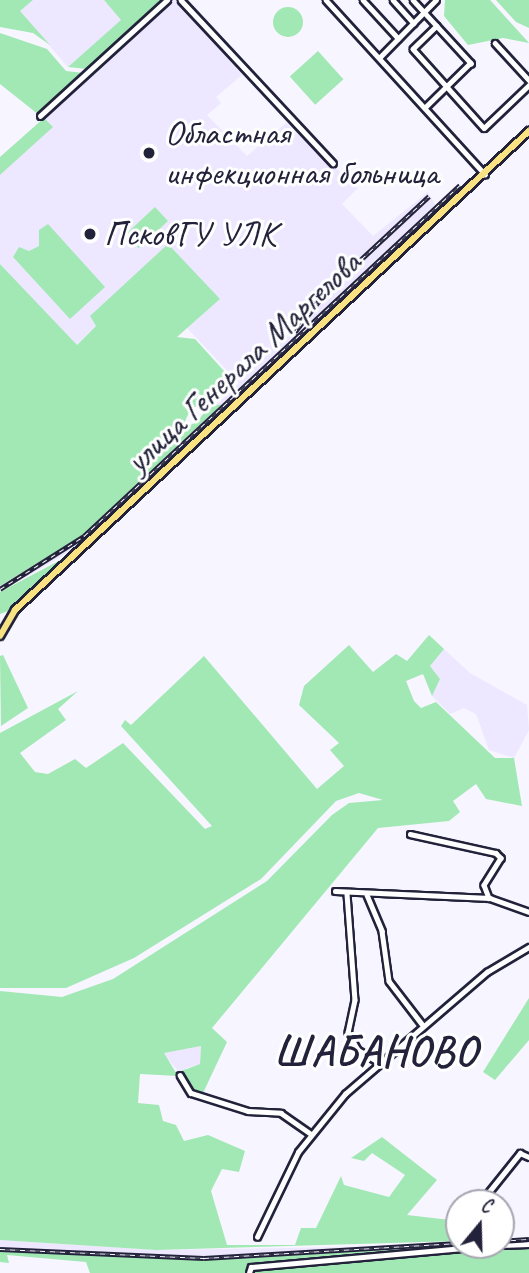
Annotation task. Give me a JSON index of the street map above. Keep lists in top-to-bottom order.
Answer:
{
  "streets": {
    "main road": ["улица Генерала Маргелова"]
  },
  "districts": ["ШАБАНОВО"],
  "places": ["Областная инфекционная больница", "ПсковГУ УЛК"],
  "north": "top"
}
